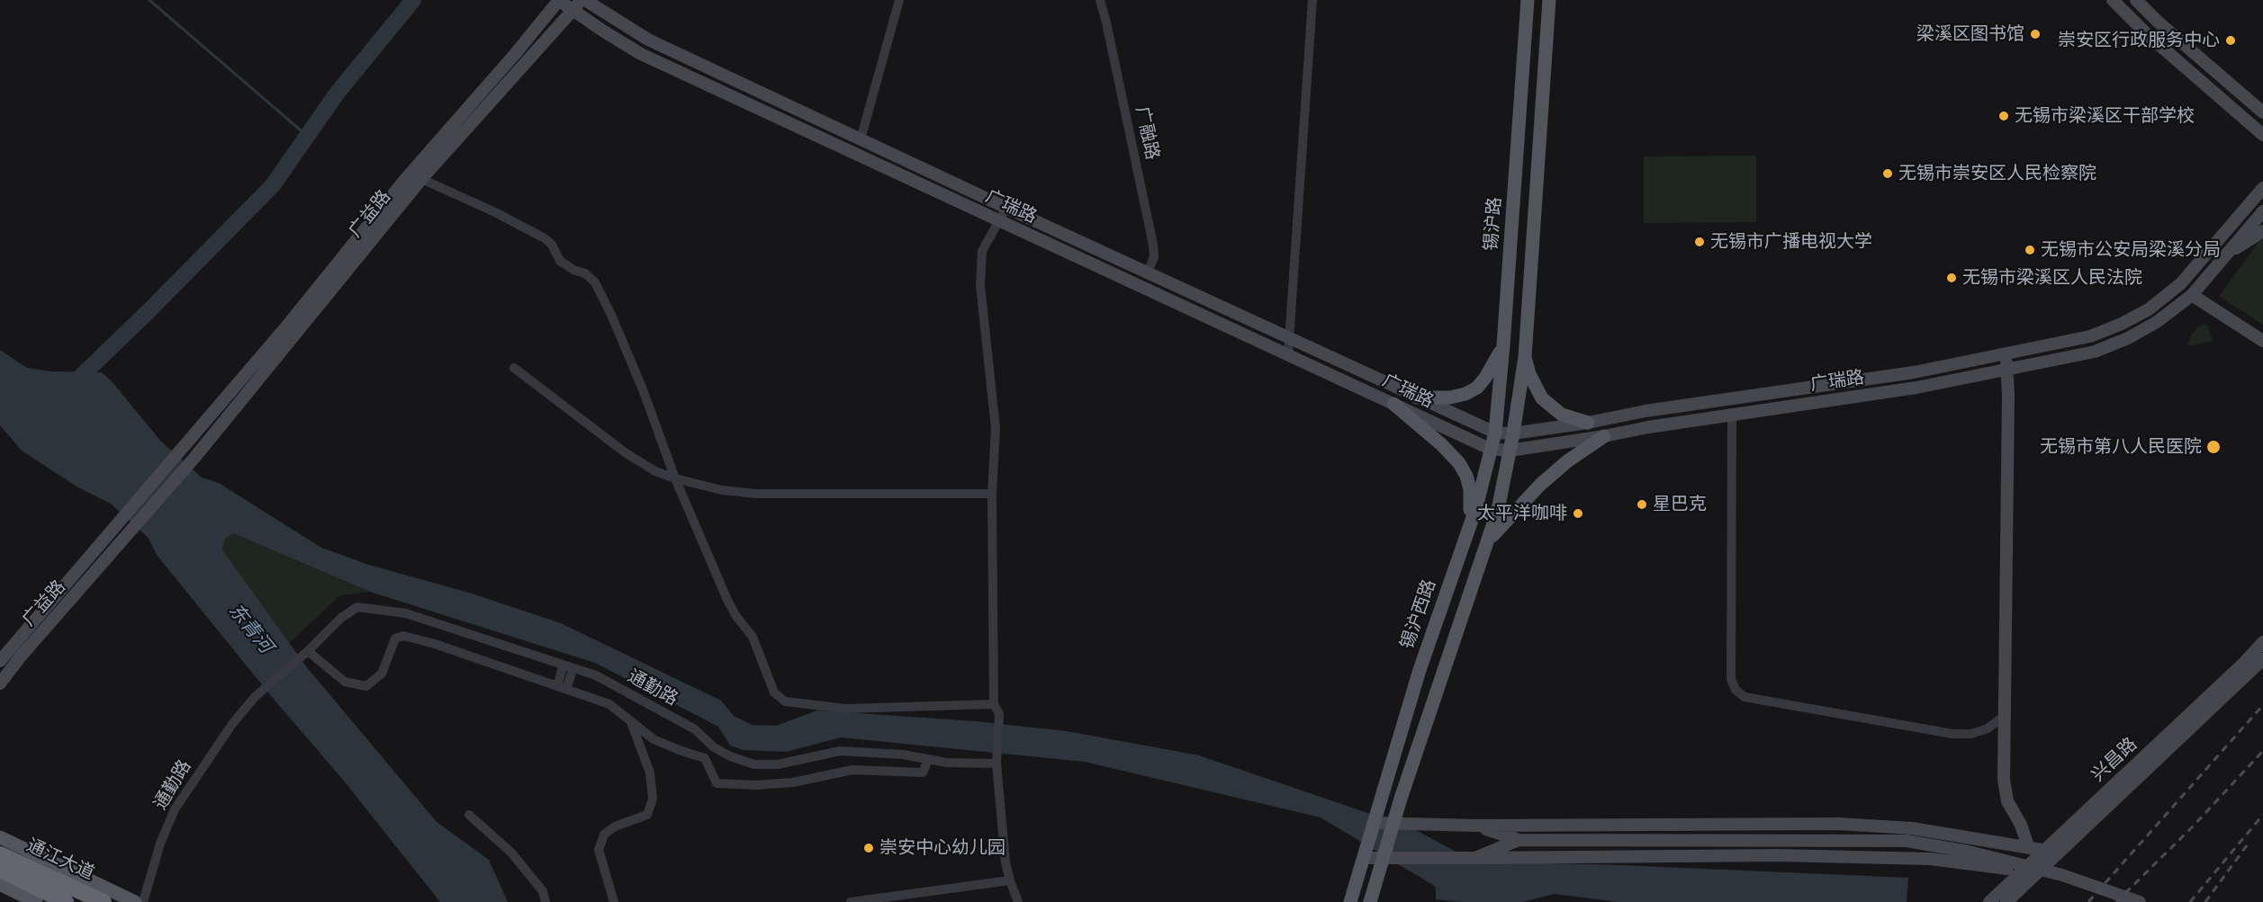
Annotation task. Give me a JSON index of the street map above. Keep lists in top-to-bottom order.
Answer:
{
  "streets": {
    "highway": ["通江大道"],
    "main road": [
      "广瑞路",
      "广益路",
      "锡沪路",
      "锡沪西路",
      "兴昌路"
    ],
    "street": ["广融路", "通勤路"]
  },
  "crossings": [
    ["广融路", "广瑞路"],
    ["广瑞路", "广益路"],
    ["广瑞路", "锡沪路"],
    ["广瑞路", "锡沪西路"],
    ["锡沪路", "锡沪西路"]
  ],
  "water": ["东青河"],
  "places": [
    "梁溪区图书馆",
    "崇安区行政服务中心",
    "无锡市梁溪区干部学校",
    "无锡市崇安区人民检察院",
    "无锡市广播电视大学",
    "无锡市公安局梁溪分局",
    "无锡市梁溪区人民法院",
    "无锡市第八人民医院",
    "星巴克",
    "太平洋咖啡",
    "崇安中心幼儿园"
  ]
}
